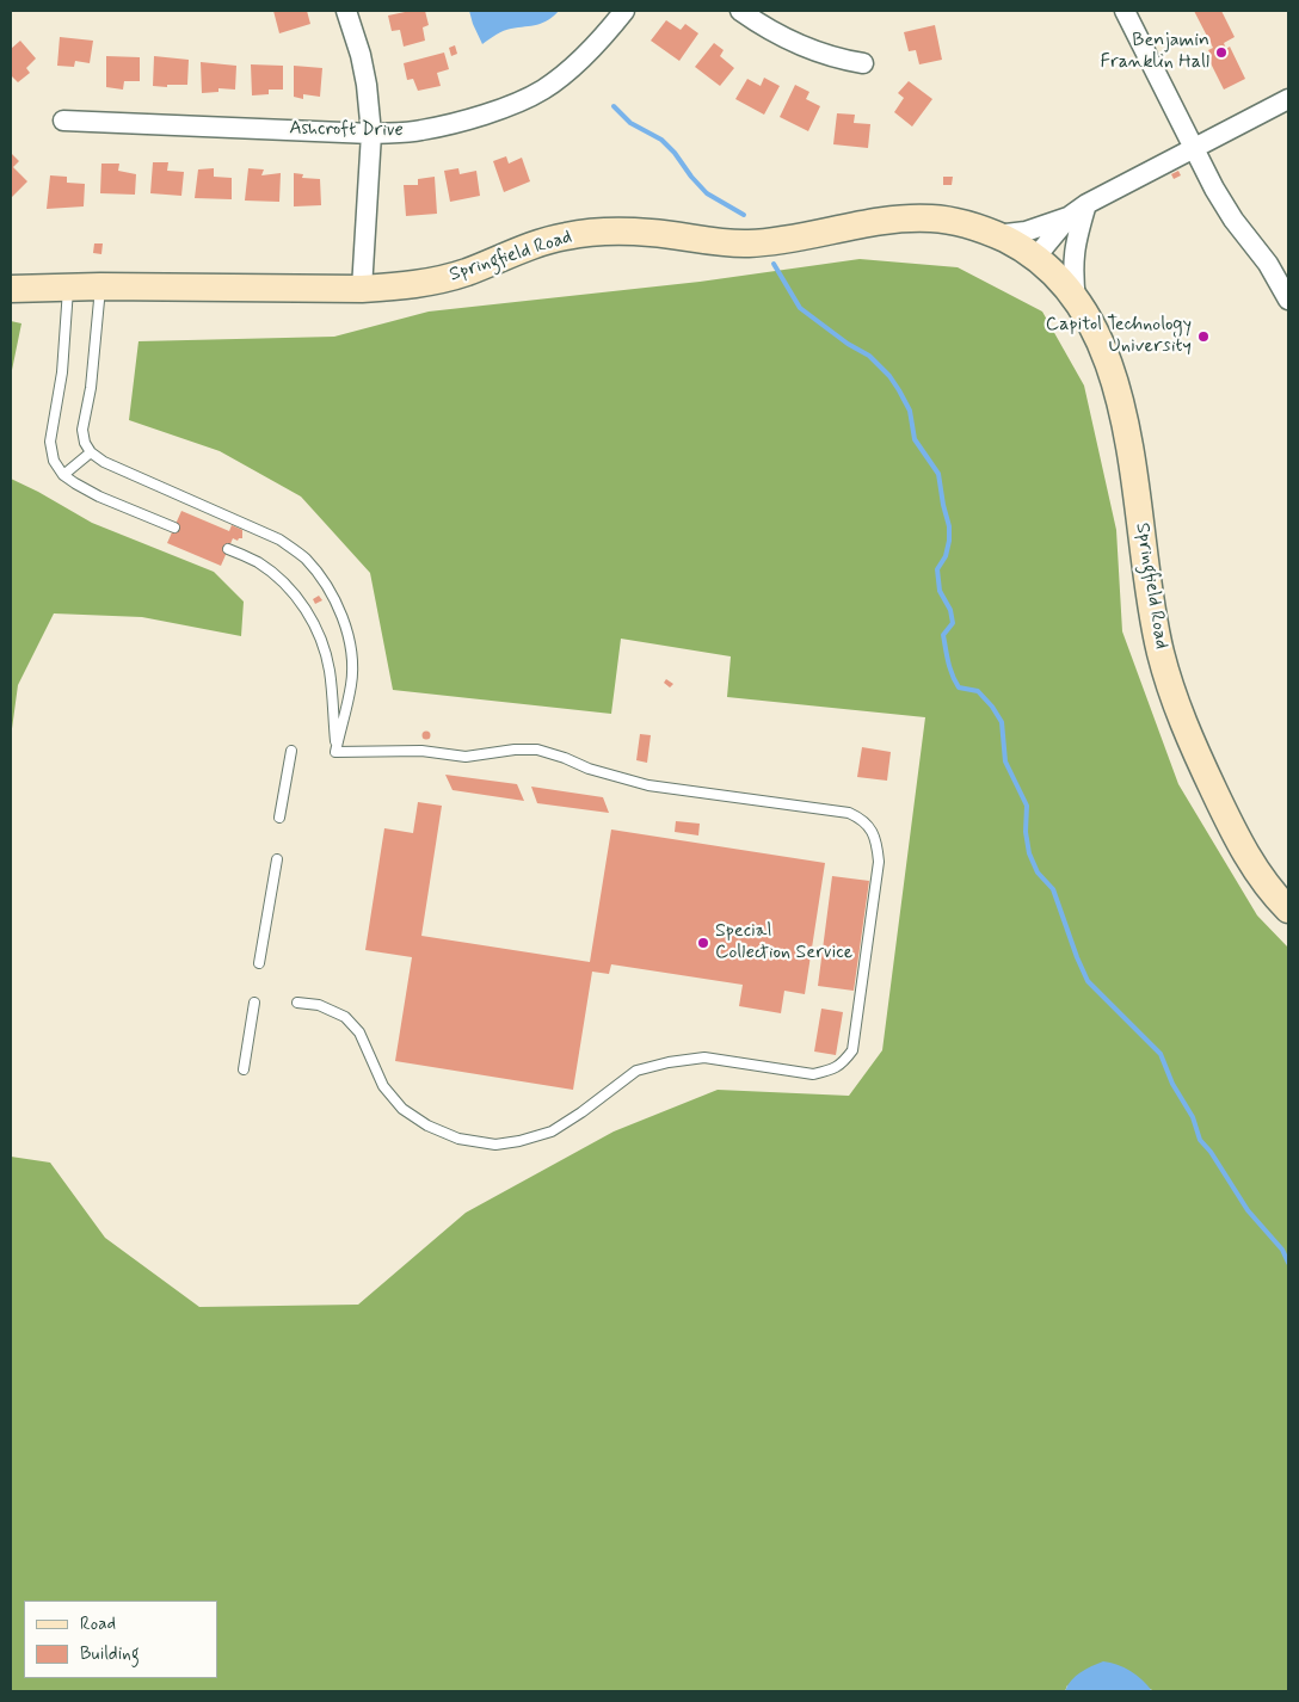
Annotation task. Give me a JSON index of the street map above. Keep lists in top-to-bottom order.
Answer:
{
  "streets": {
    "street": ["Ashcroft Drive", "Springfield Road"]
  },
  "places": ["Benjamin Franklin Hall", "Capitol Technology University", "Special Collection Service"],
  "legend": ["Road", "Building"]
}
